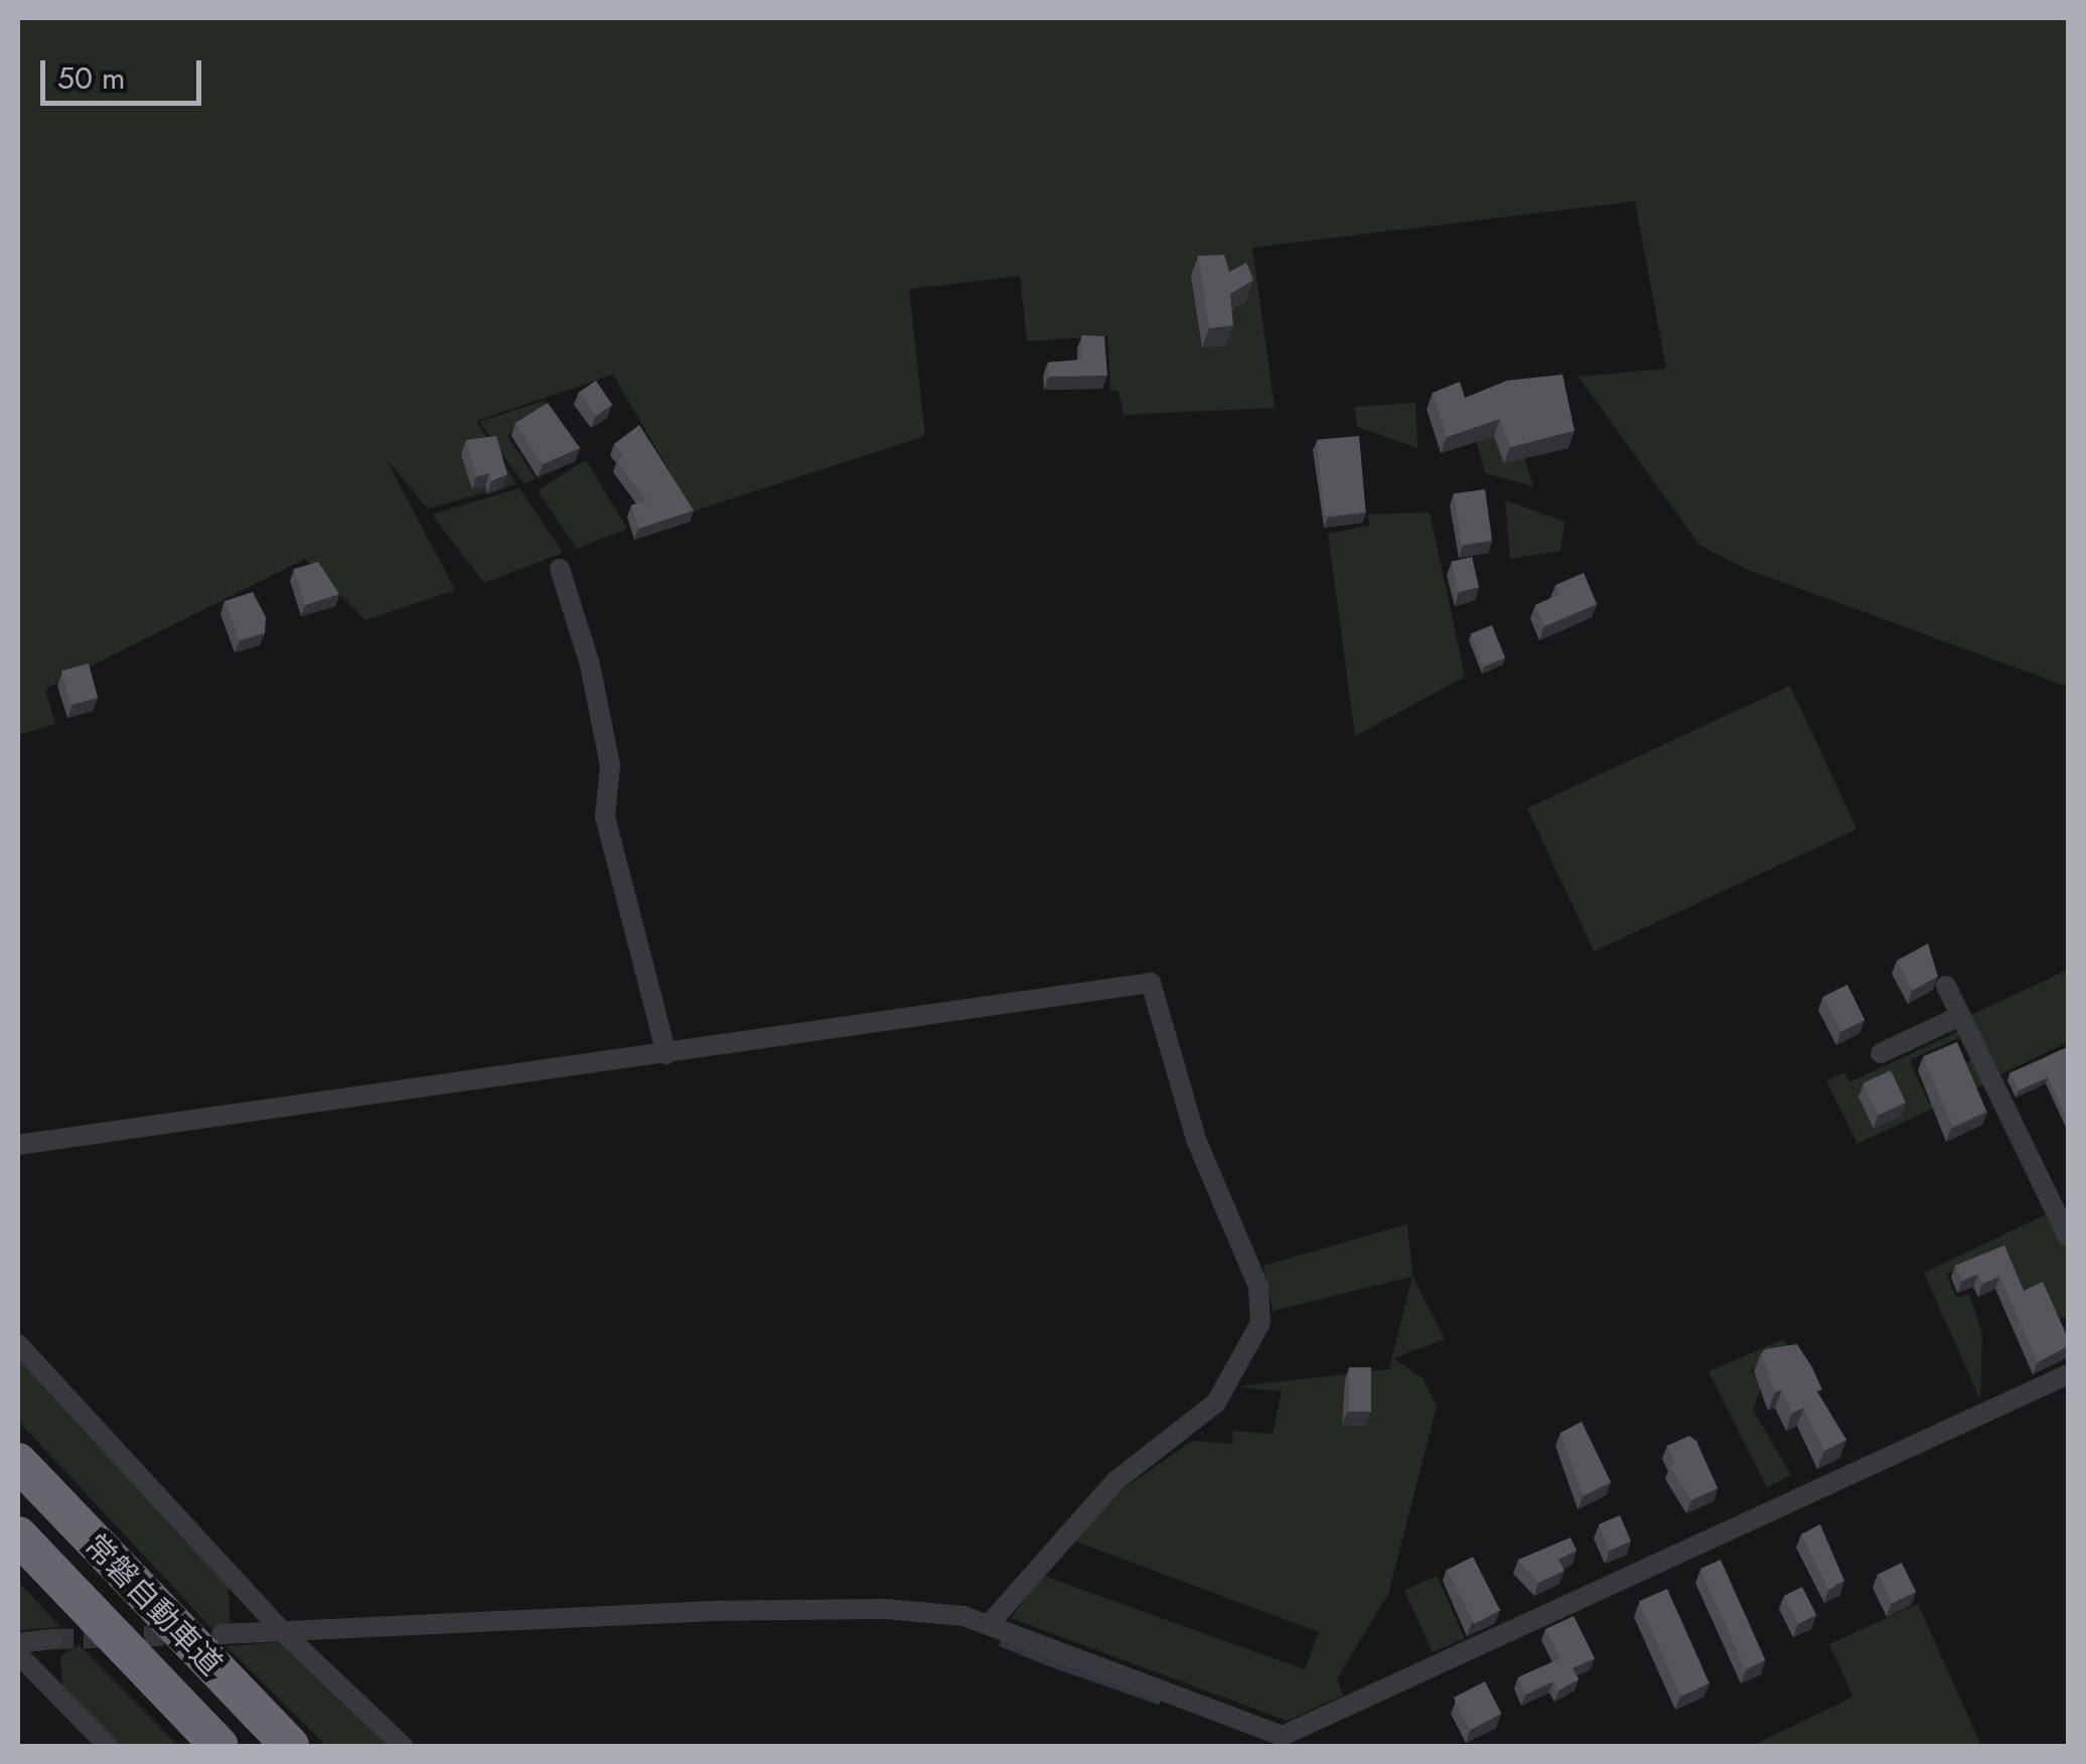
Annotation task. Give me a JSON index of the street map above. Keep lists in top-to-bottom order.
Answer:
{
  "streets": {
    "highway": ["常磐自動車道"]
  },
  "scale_bar": "50 m"
}
